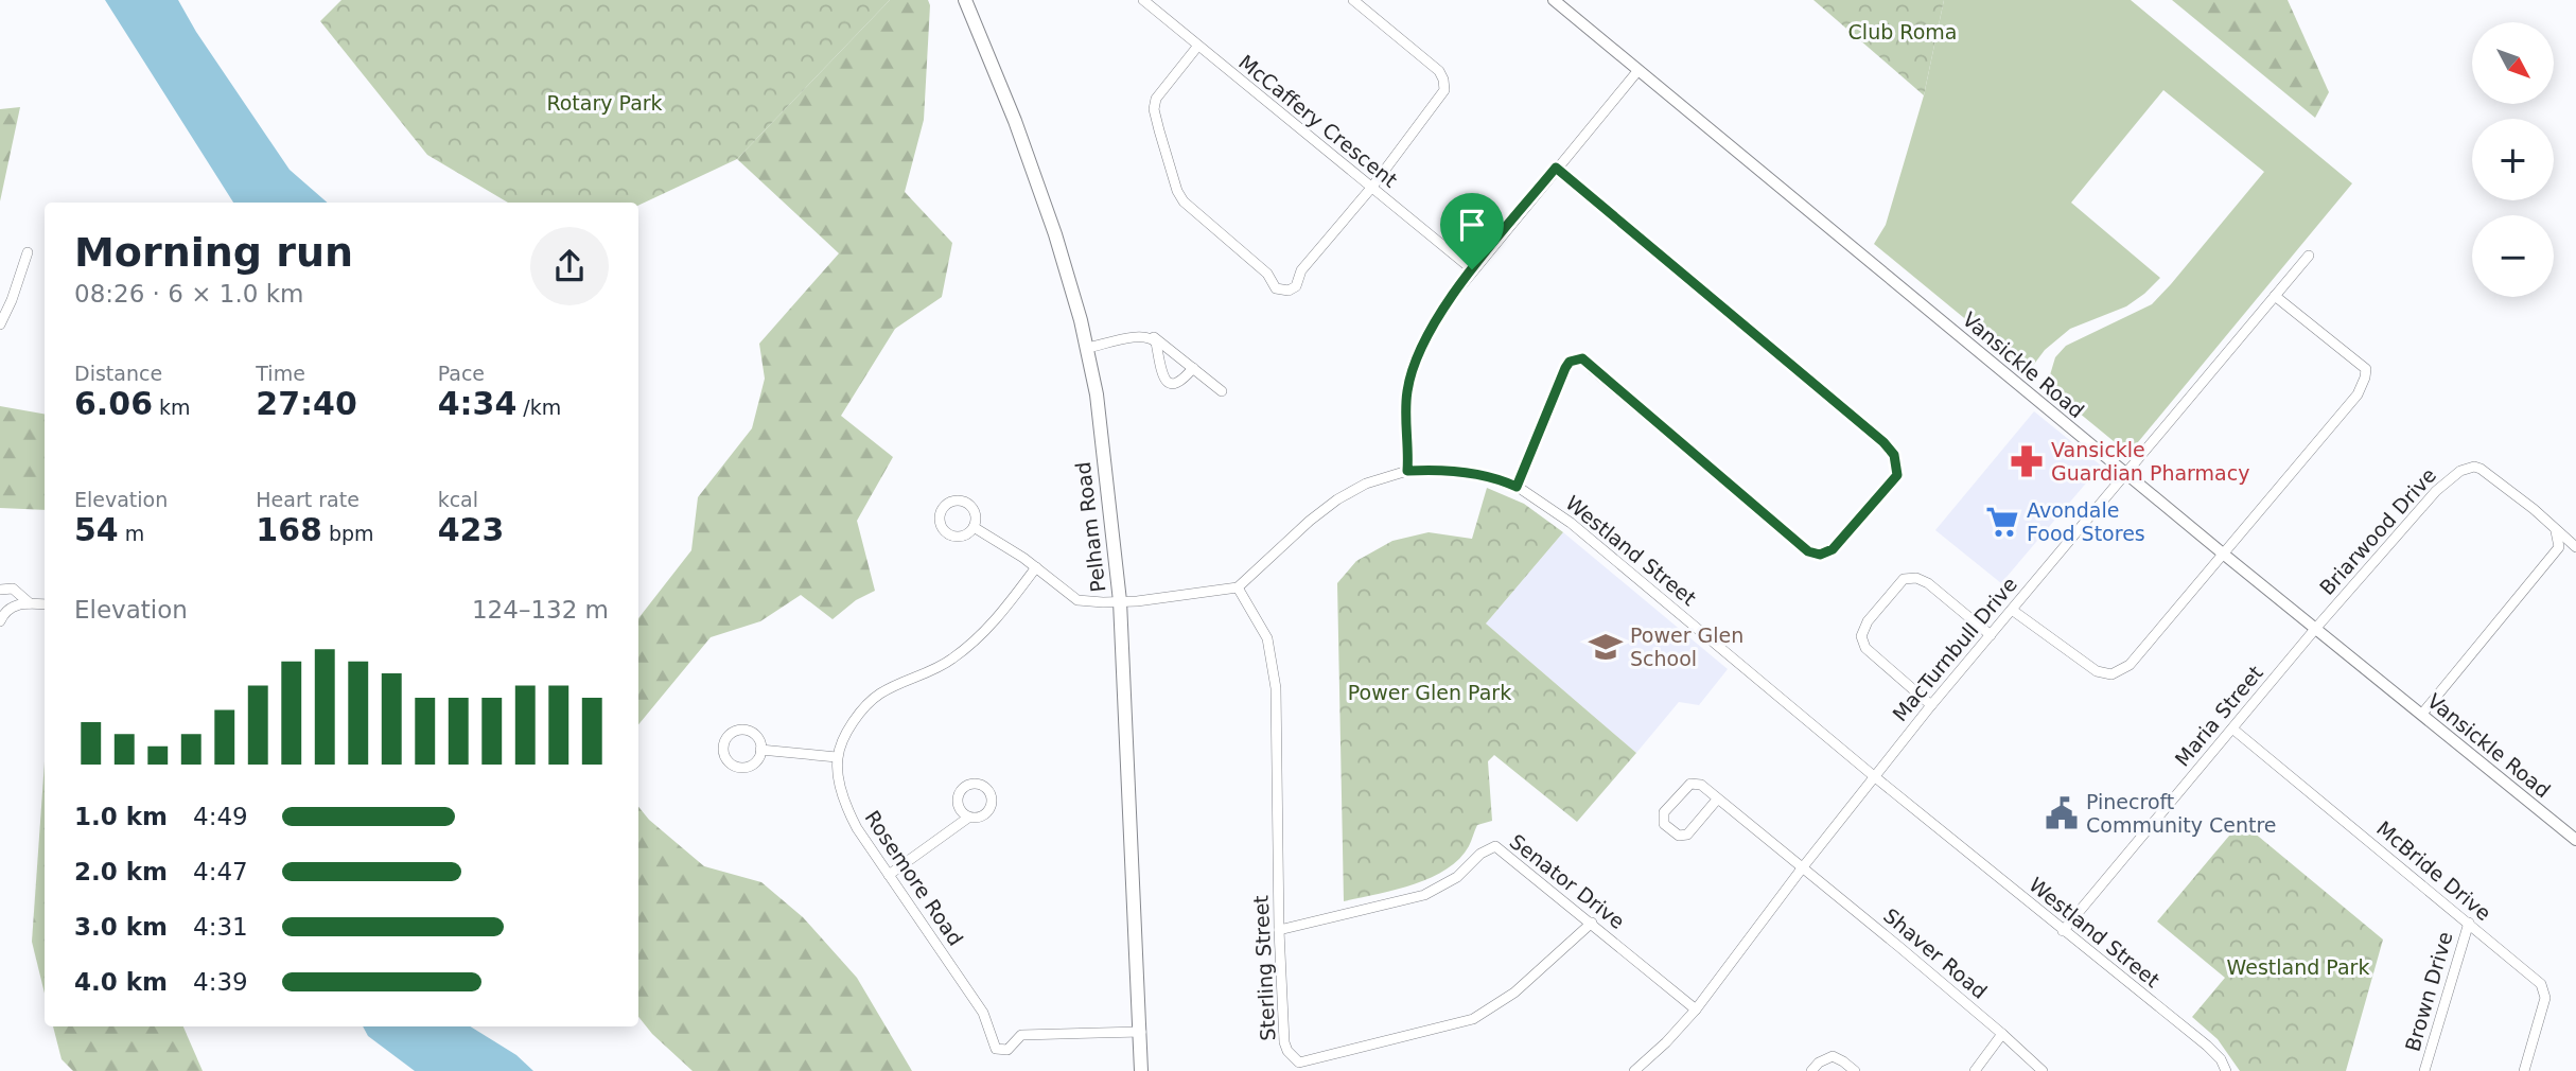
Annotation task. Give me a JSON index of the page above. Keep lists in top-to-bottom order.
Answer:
{
  "streets": {
    "main road": ["Pelham Road"],
    "street": [
      "McCaffery Crescent",
      "Vansickle Road",
      "Briarwood Drive",
      "Westland Street",
      "MacTurnbull Drive",
      "Maria Street",
      "McBride Drive",
      "Rosemore Road",
      "Senator Drive",
      "Shaver Road",
      "Sterling Street",
      "Brown Drive"
    ]
  },
  "crossings": [
    ["Vansickle Road", "Briarwood Drive"],
    ["Vansickle Road", "MacTurnbull Drive"],
    ["Vansickle Road", "Maria Street"],
    ["Pelham Road", "Rosemore Road"],
    ["Briarwood Drive", "Maria Street"],
    ["Westland Street", "MacTurnbull Drive"],
    ["Westland Street", "Maria Street"],
    ["Westland Street", "Sterling Street"],
    ["MacTurnbull Drive", "Senator Drive"],
    ["MacTurnbull Drive", "Shaver Road"],
    ["Maria Street", "McBride Drive"],
    ["McBride Drive", "Brown Drive"],
    ["Senator Drive", "Sterling Street"]
  ],
  "parks": [
    "Club Roma",
    "Rotary Park",
    "Power Glen Park",
    "Westland Park"
  ],
  "places": {
    "pharmacy": ["Vansickle Guardian Pharmacy"],
    "supermarket": ["Avondale Food Stores"],
    "school or university": ["Power Glen School"],
    "public building": ["Pinecroft Community Centre"]
  },
  "north": "bottom right",
  "page": {
    "map_buttons": ["+", "−"],
    "heading": ["Morning run", "08:26 · 6 × 1.0 km"],
    "stats": [
      ["Distance", "6.06 km"],
      ["Time", "27:40"],
      ["Pace", "4:34 /km"],
      ["Elevation", "54 m"],
      ["Heart rate", "168 bpm"],
      ["kcal", "423"]
    ],
    "chart": ["Elevation", "124–132 m"],
    "list": [
      {
        "name": "1.0 km",
        "note": "4:49"
      },
      {
        "name": "2.0 km",
        "note": "4:47"
      },
      {
        "name": "3.0 km",
        "note": "4:31"
      },
      {
        "name": "4.0 km",
        "note": "4:39"
      }
    ]
  }
}
